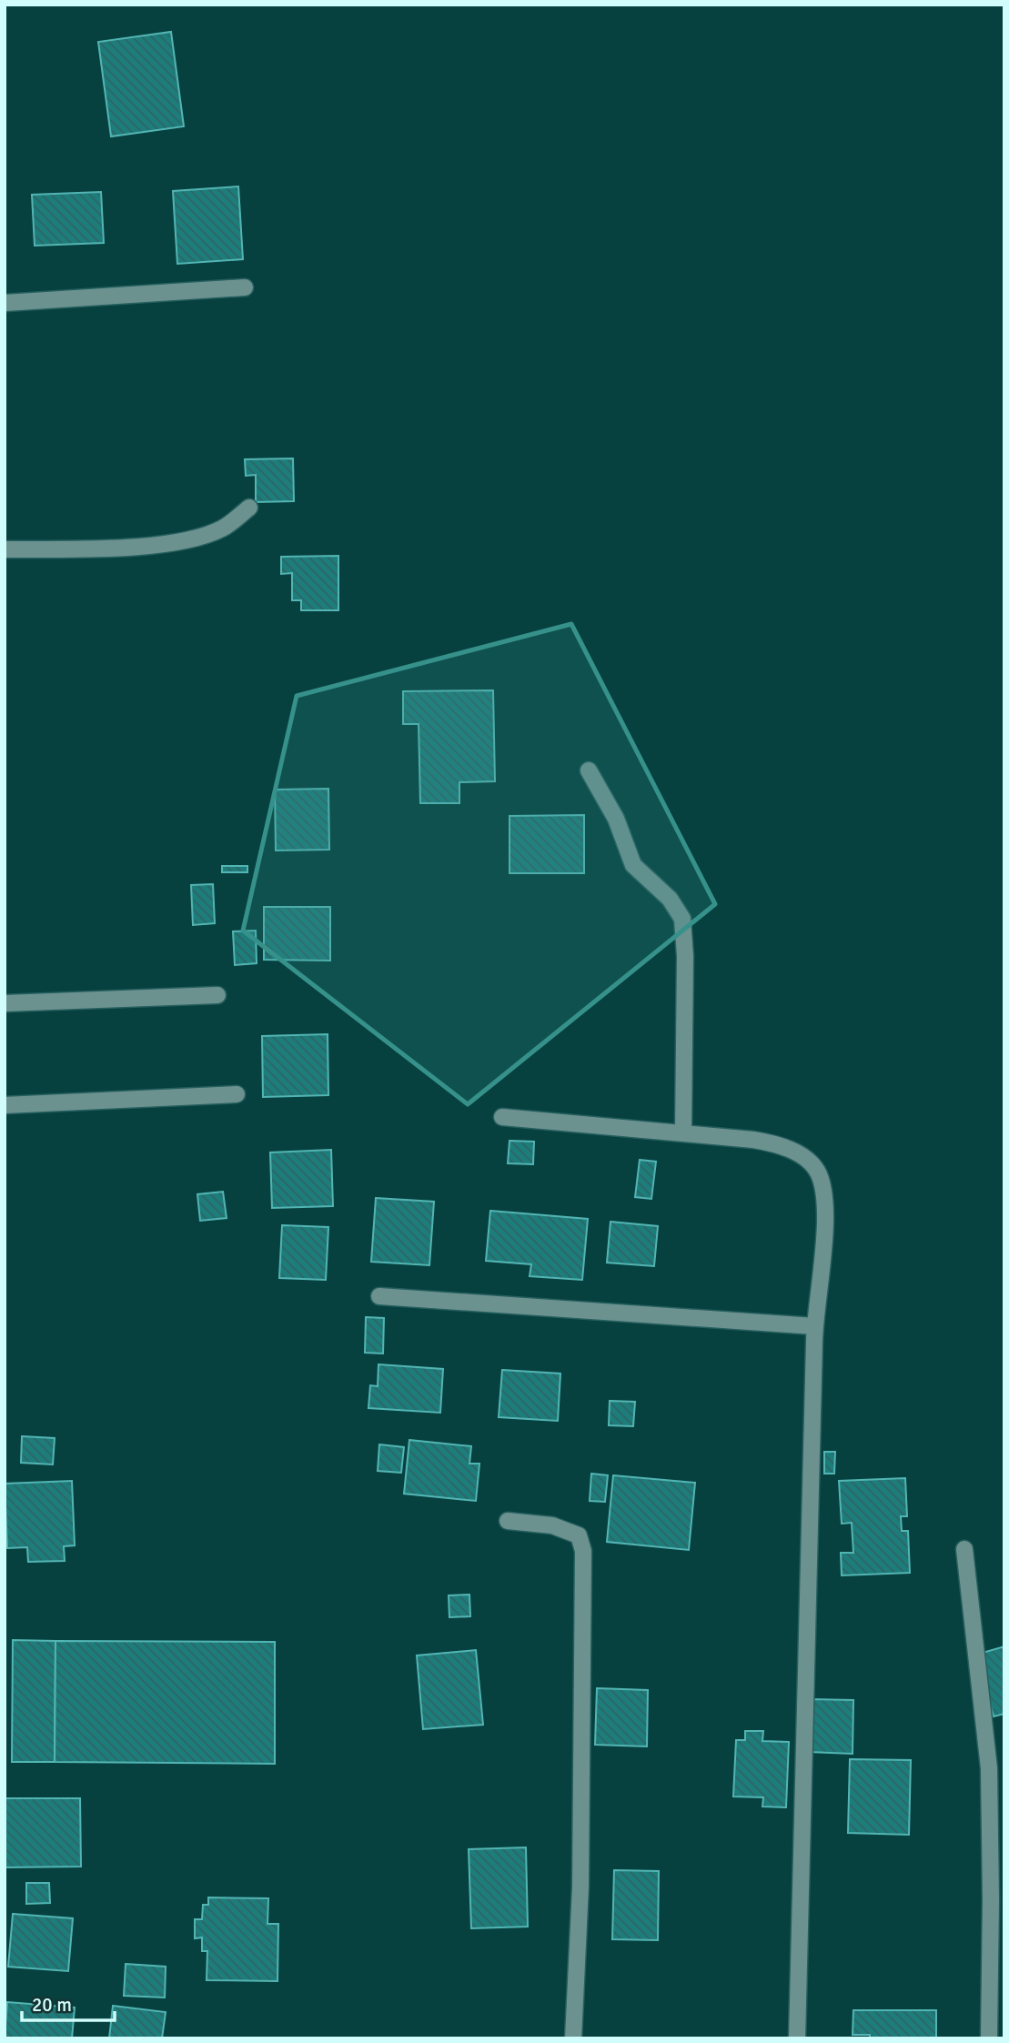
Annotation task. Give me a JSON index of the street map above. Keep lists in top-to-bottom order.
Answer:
{
  "scale_bar": "20 m"
}
